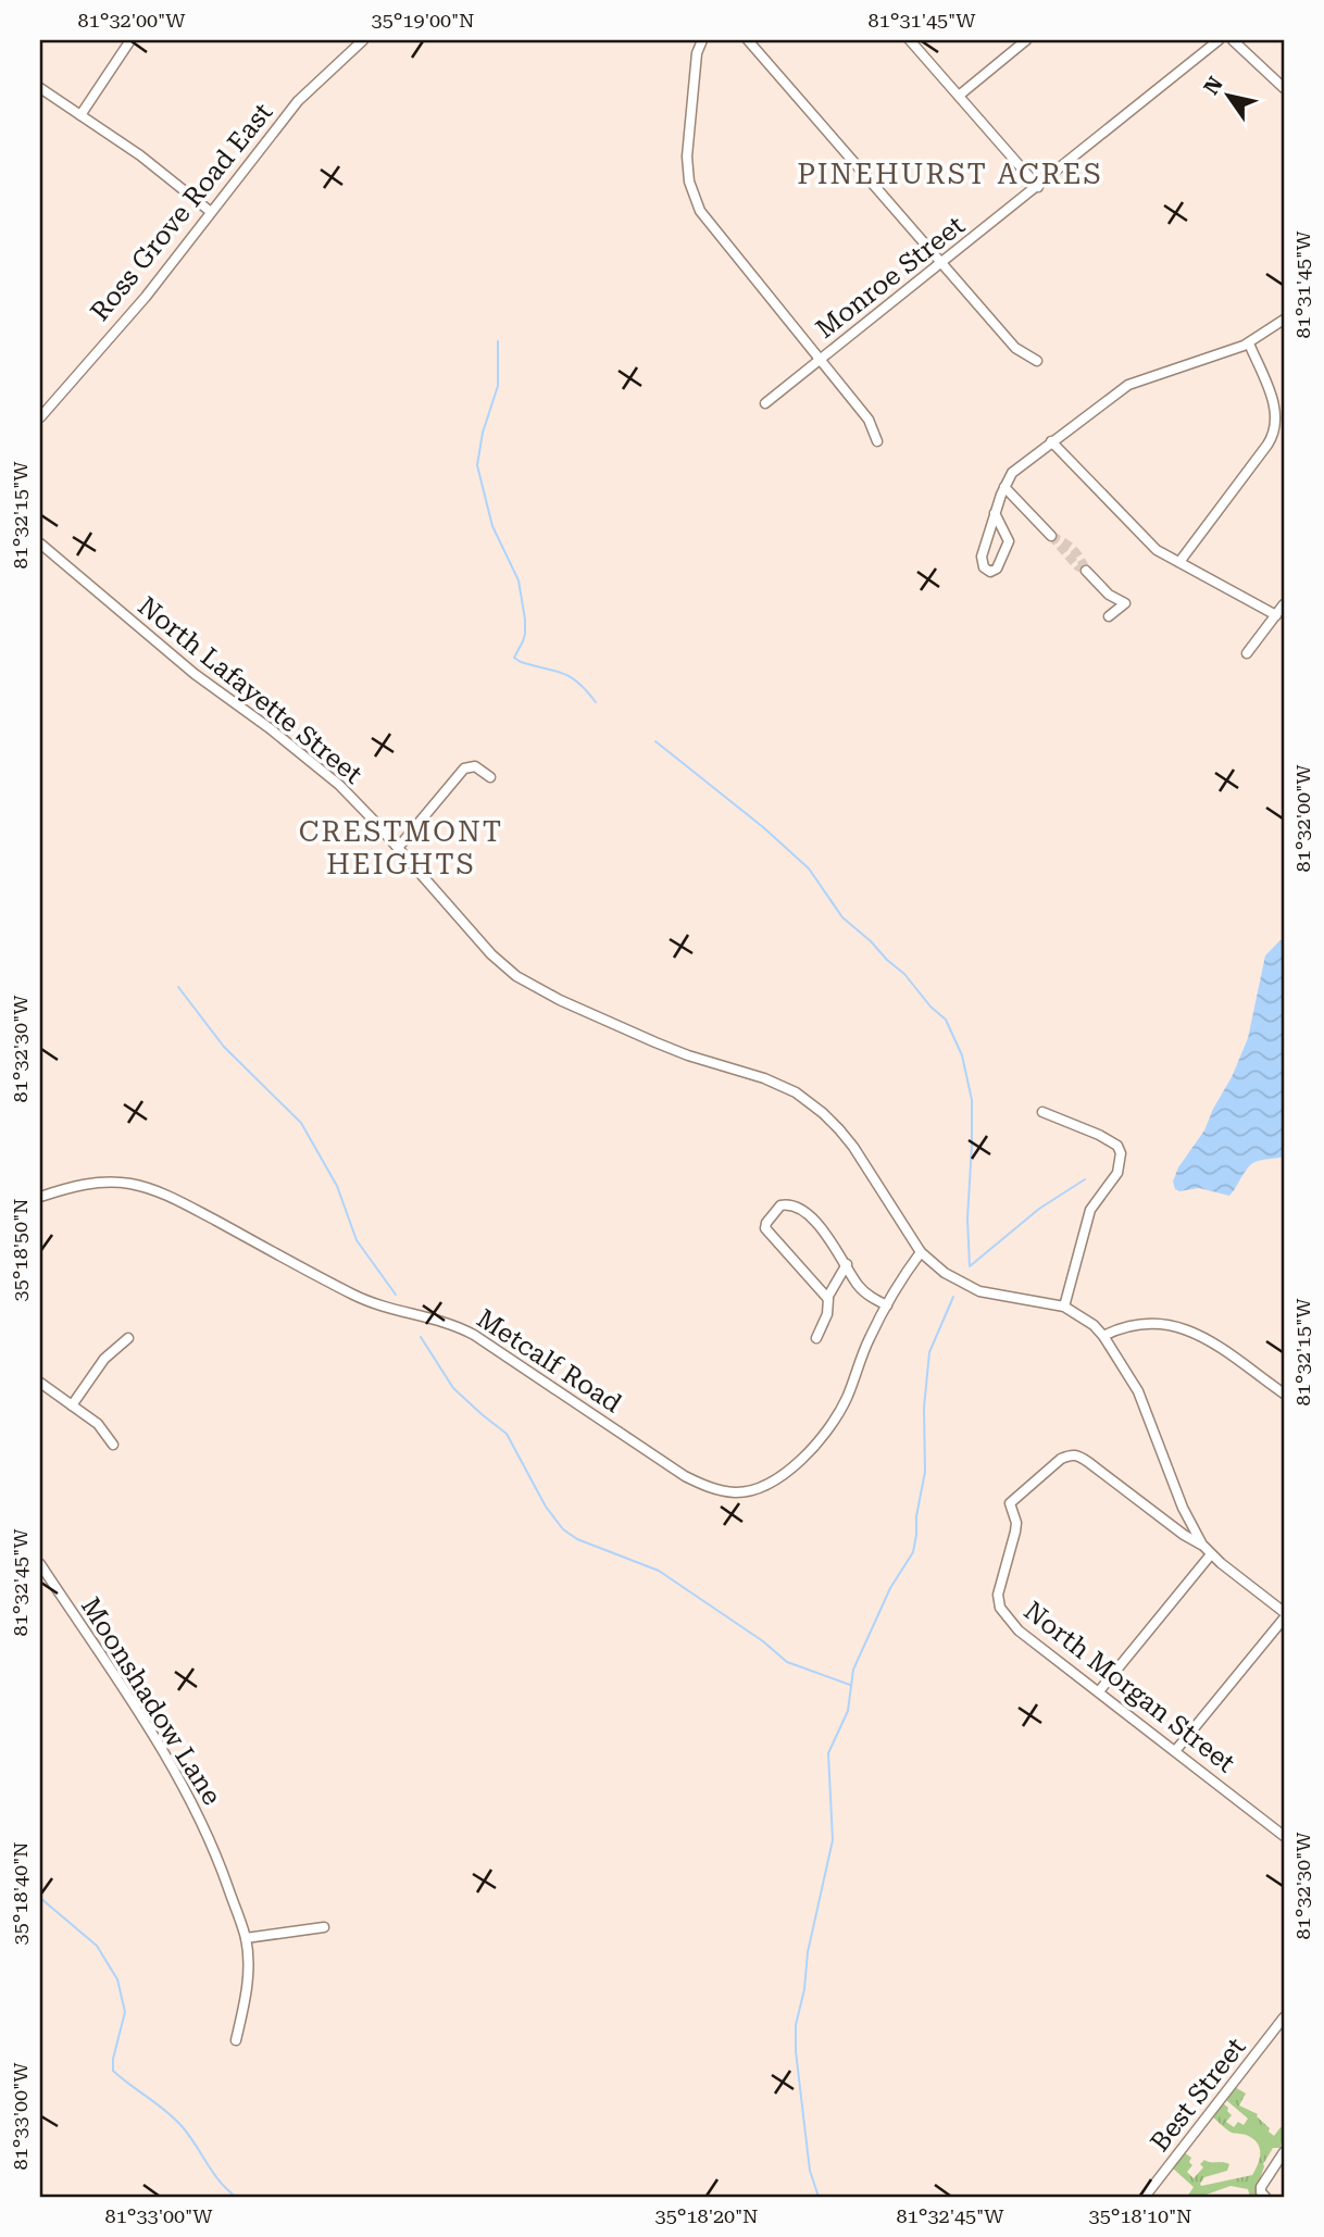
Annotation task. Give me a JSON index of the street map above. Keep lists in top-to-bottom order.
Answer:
{
  "streets": {
    "street": [
      "Ross Grove Road East",
      "Monroe Street",
      "North Lafayette Street",
      "Metcalf Road",
      "North Morgan Street",
      "Moonshadow Lane",
      "Best Street"
    ]
  },
  "crossings": [
    ["North Lafayette Street", "Metcalf Road"],
    ["North Lafayette Street", "North Morgan Street"]
  ],
  "districts": ["PINEHURST ACRES", "CRESTMONT HEIGHTS"],
  "north": "top left",
  "coordinates": [
    "81°32'00\"W",
    "35°19'00\"N",
    "81°31'45\"W",
    "81°32'15\"W",
    "81°32'30\"W",
    "35°18'50\"N",
    "81°32'45\"W",
    "35°18'40\"N",
    "81°33'00\"W",
    "35°18'20\"N",
    "35°18'10\"N"
  ]
}
